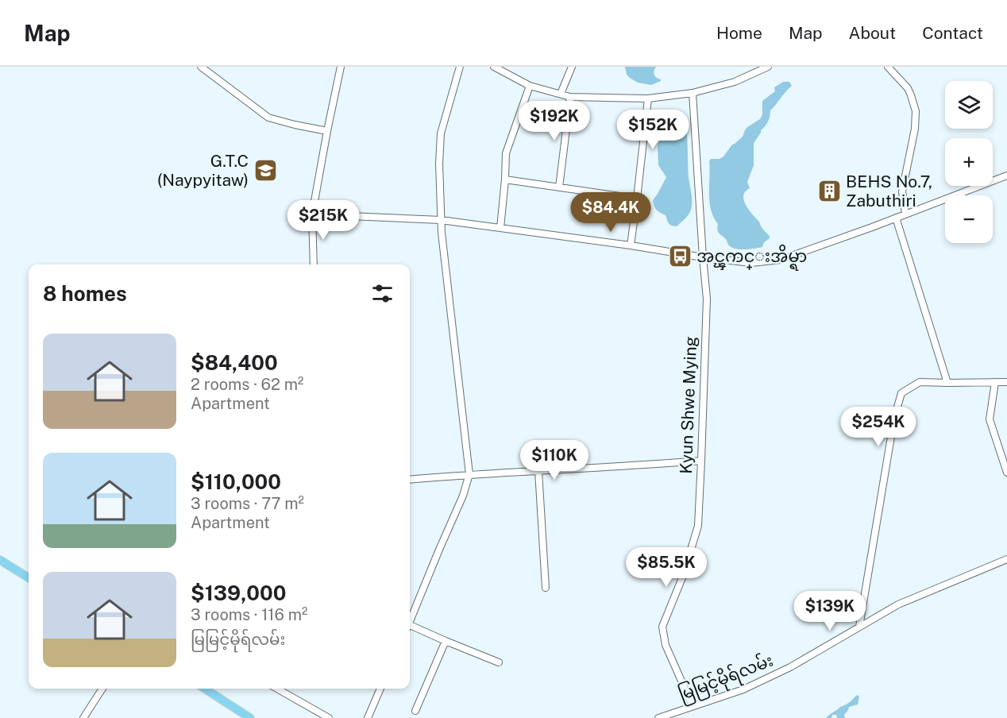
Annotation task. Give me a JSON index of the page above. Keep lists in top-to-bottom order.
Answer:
{
  "streets": {
    "street": ["Kyun Shwe Mying", "မြမြင့်မိုရ်လမ်း"]
  },
  "crossings": [
    ["Kyun Shwe Mying", "မြမြင့်မိုရ်လမ်း"]
  ],
  "places": {
    "school or university": ["G.T.C (Naypyitaw)"],
    "building": ["BEHS No.7, Zabuthiri"],
    "bus stop": ["အင္ၾကင္းအိမ္ရာ"]
  },
  "page": {
    "header": "Map",
    "nav": [
      "Home",
      "Map",
      "About",
      "Contact"
    ],
    "map_buttons": ["+", "−"],
    "price": [
      "$192K",
      "$152K",
      "$84.4K",
      "$215K",
      "$254K",
      "$110K",
      "$85.5K",
      "$139K"
    ],
    "heading": "8 homes",
    "list": [
      {
        "name": "$84,400",
        "note": "2 rooms · 62 m² · Apartment"
      },
      {
        "name": "$110,000",
        "note": "3 rooms · 77 m² · Apartment"
      },
      {
        "name": "$139,000",
        "note": "3 rooms · 116 m² · မြမြင့်မိုရ်လမ်း"
      }
    ]
  }
}
